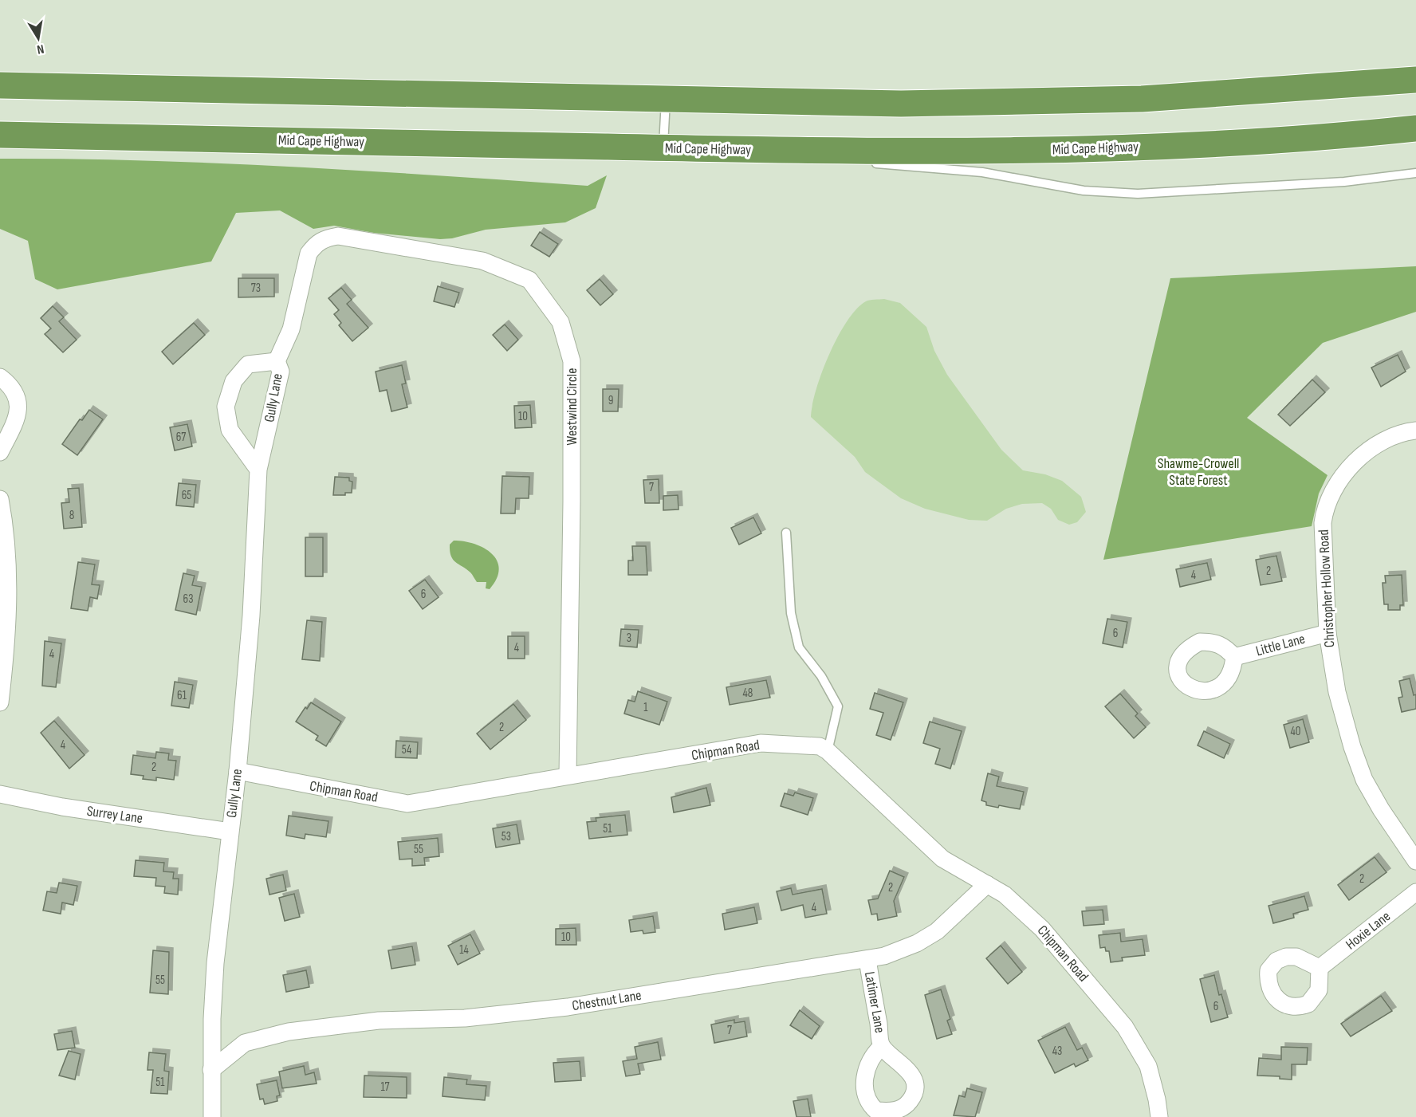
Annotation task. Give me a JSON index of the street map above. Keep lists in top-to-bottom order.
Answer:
{
  "streets": {
    "highway": ["Mid Cape Highway"],
    "street": [
      "Gully Lane",
      "Westwind Circle",
      "Christopher Hollow Road",
      "Little Lane",
      "Chipman Road",
      "Surrey Lane",
      "Hoxie Lane",
      "Chestnut Lane",
      "Latimer Lane"
    ]
  },
  "crossings": [
    ["Gully Lane", "Westwind Circle"],
    ["Gully Lane", "Chipman Road"],
    ["Gully Lane", "Surrey Lane"],
    ["Gully Lane", "Chestnut Lane"],
    ["Westwind Circle", "Chipman Road"],
    ["Christopher Hollow Road", "Little Lane"],
    ["Chipman Road", "Chestnut Lane"],
    ["Chestnut Lane", "Latimer Lane"]
  ],
  "parks": ["Shawme-Crowell State Forest"],
  "house_numbers": [
    "73",
    "9",
    "10",
    "67",
    "7",
    "65",
    "8",
    "2",
    "4",
    "6",
    "63",
    "6",
    "3",
    "4",
    "4",
    "48",
    "61",
    "1",
    "2",
    "40",
    "4",
    "54",
    "2",
    "51",
    "53",
    "55",
    "2",
    "2",
    "4",
    "10",
    "14",
    "55",
    "6",
    "7",
    "43",
    "51",
    "17"
  ],
  "north": "bottom"
}
